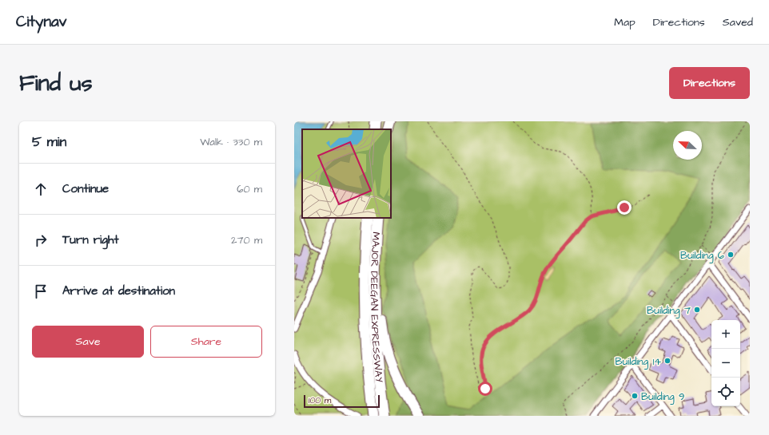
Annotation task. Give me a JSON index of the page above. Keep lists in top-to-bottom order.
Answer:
{
  "streets": {
    "highway": ["MAJOR DEEGAN EXPRESSWAY"]
  },
  "places": [
    "Building 6",
    "Building 7",
    "Building 14",
    "Building 9"
  ],
  "scale_bar": "100 m",
  "north": "top left",
  "page": {
    "header": "Citynav",
    "nav": ["Map", "Directions", "Saved"],
    "buttons": [
      "Directions",
      ["Save", "Share"]
    ],
    "title": "Find us",
    "heading": ["5 min", "Walk · 330 m"],
    "list": [
      ["Continue", "60 m"],
      ["Turn right", "270 m"],
      "Arrive at destination"
    ],
    "map_buttons": ["+", "−"],
    "scale": "100 m"
  }
}
